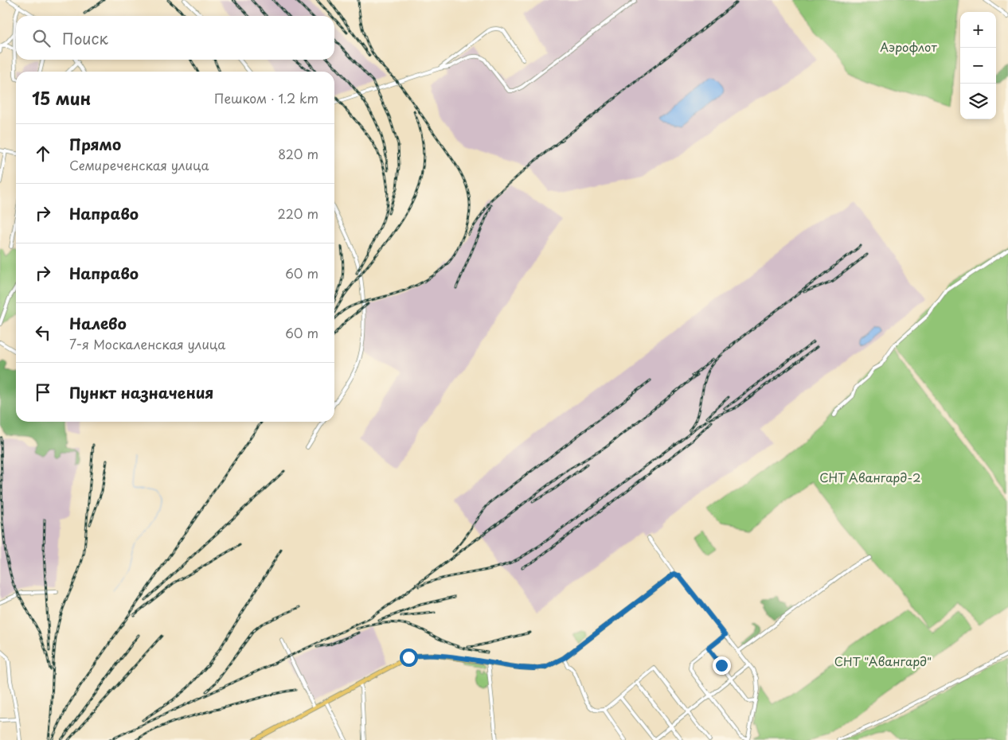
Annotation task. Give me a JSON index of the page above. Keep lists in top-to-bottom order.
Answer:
{
  "parks": ["Аэрофлот", "СНТ Авангард-2", "СНТ \"Авангард\""],
  "page": {
    "map_buttons": ["+", "−"],
    "search": "Поиск",
    "heading": ["15 мин", "Пешком · 1.2 km"],
    "list": [
      ["Прямо", "Семиреченская улица", "820 m"],
      ["Направо", "220 m"],
      ["Направо", "60 m"],
      ["Налево", "7-я Москаленская улица", "60 m"],
      "Пункт назначения"
    ]
  }
}
